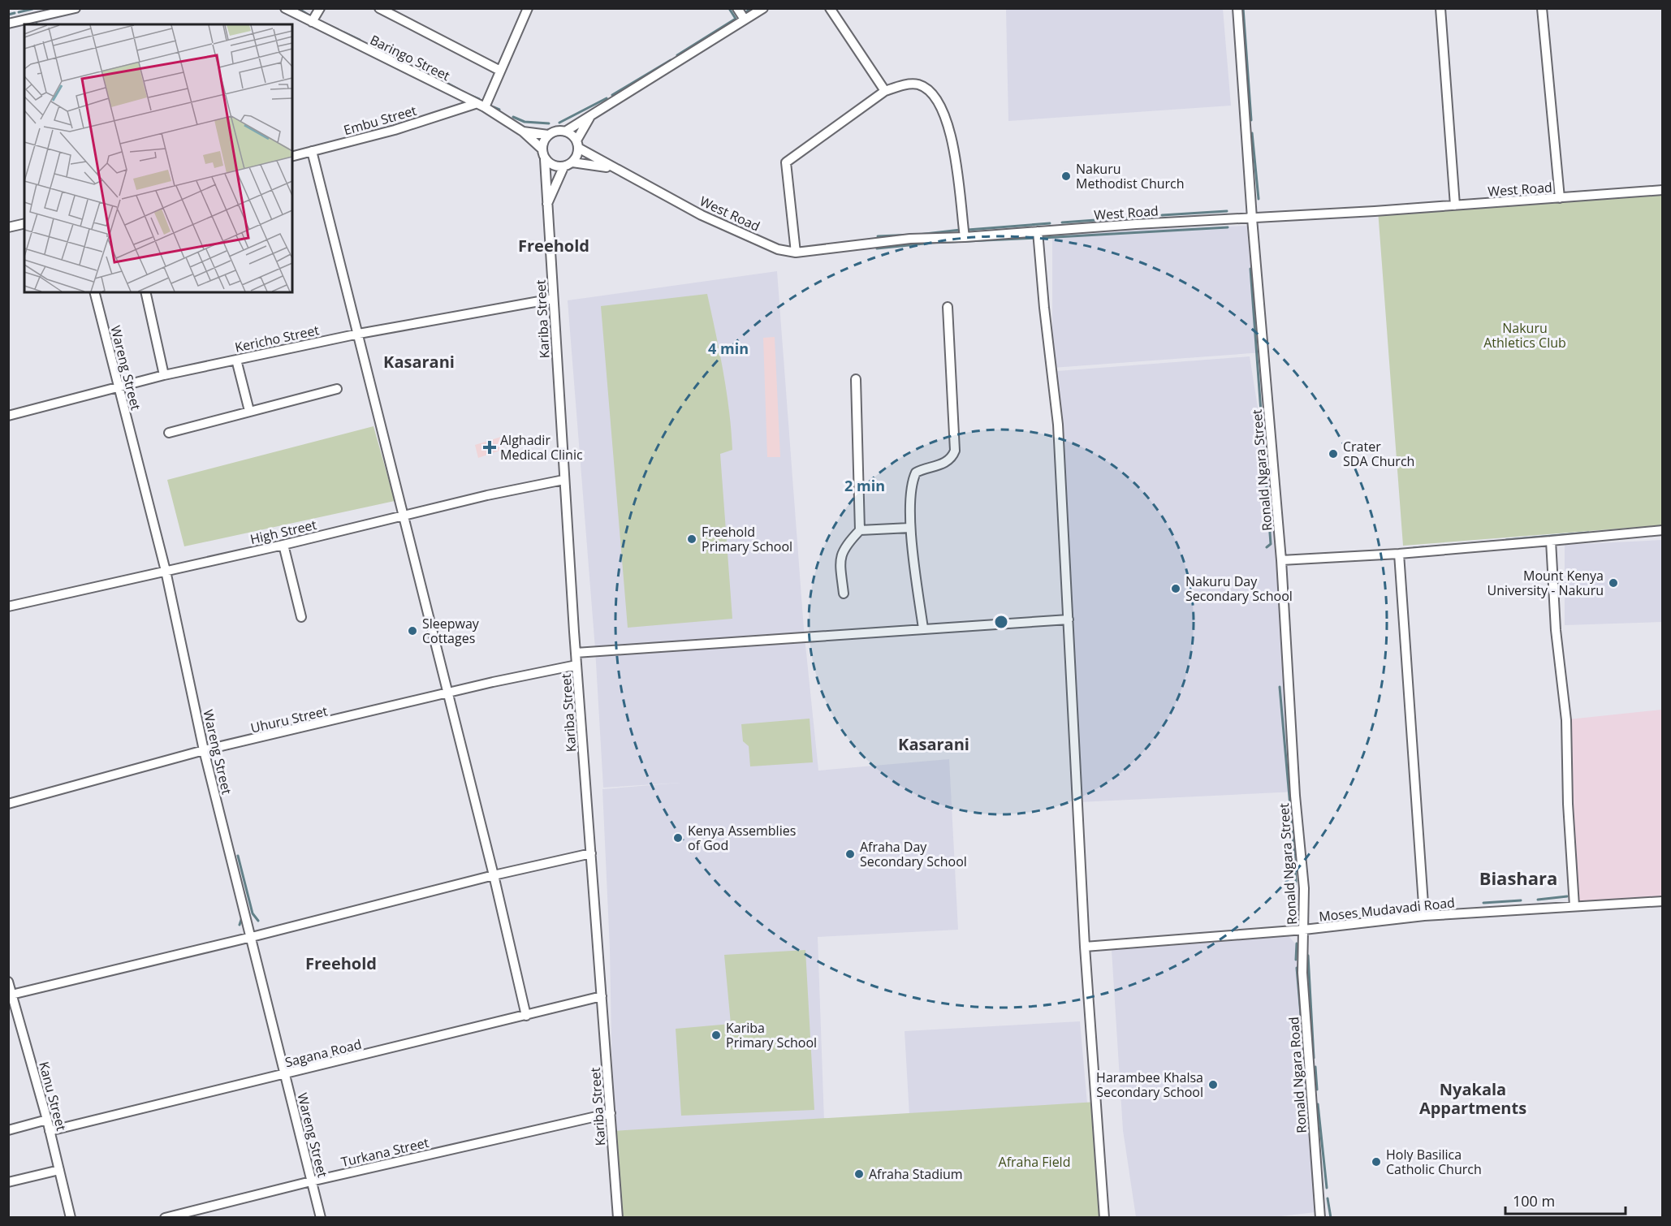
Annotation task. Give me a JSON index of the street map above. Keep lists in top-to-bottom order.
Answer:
{
  "streets": {
    "street": [
      "Baringo Street",
      "Embu Street",
      "West Road",
      "Kariba Street",
      "Kericho Street",
      "Wareng Street",
      "Ronald Ngara Street",
      "High Street",
      "Uhuru Street",
      "Moses Mudavadi Road",
      "Sagana Road",
      "Ronald Ngara Road",
      "Kanu Street",
      "Turkana Street"
    ]
  },
  "crossings": [
    ["Baringo Street", "Embu Street"],
    ["Baringo Street", "West Road"],
    ["Baringo Street", "Kariba Street"],
    ["West Road", "Kariba Street"],
    ["West Road", "Ronald Ngara Street"],
    ["Kariba Street", "Kericho Street"],
    ["Kariba Street", "High Street"],
    ["Kariba Street", "Uhuru Street"],
    ["Kariba Street", "Sagana Road"],
    ["Kariba Street", "Turkana Street"],
    ["Kericho Street", "Wareng Street"],
    ["Wareng Street", "High Street"],
    ["Wareng Street", "Uhuru Street"],
    ["Wareng Street", "Sagana Road"],
    ["Wareng Street", "Turkana Street"],
    ["Ronald Ngara Street", "Moses Mudavadi Road"],
    ["Ronald Ngara Street", "Ronald Ngara Road"],
    ["Moses Mudavadi Road", "Ronald Ngara Road"],
    ["Sagana Road", "Kanu Street"]
  ],
  "districts": [
    "Freehold",
    "Kasarani",
    "Kasarani",
    "Biashara",
    "Freehold",
    "Nyakala Appartments"
  ],
  "parks": ["Nakuru Athletics Club", "Afraha Field"],
  "places": {
    "other": [
      "Nakuru Methodist Church",
      "Crater SDA Church",
      "Freehold Primary School",
      "Mount Kenya University - Nakuru",
      "Nakuru Day Secondary School",
      "Sleepway Cottages",
      "Kenya Assemblies of God",
      "Afraha Day Secondary School",
      "Kariba Primary School",
      "Harambee Khalsa Secondary School",
      "Holy Basilica Catholic Church",
      "Afraha Stadium"
    ],
    "health": ["Alghadir Medical Clinic"]
  },
  "scale_bar": "100 m",
  "rings": ["4 min", "2 min"]
}
